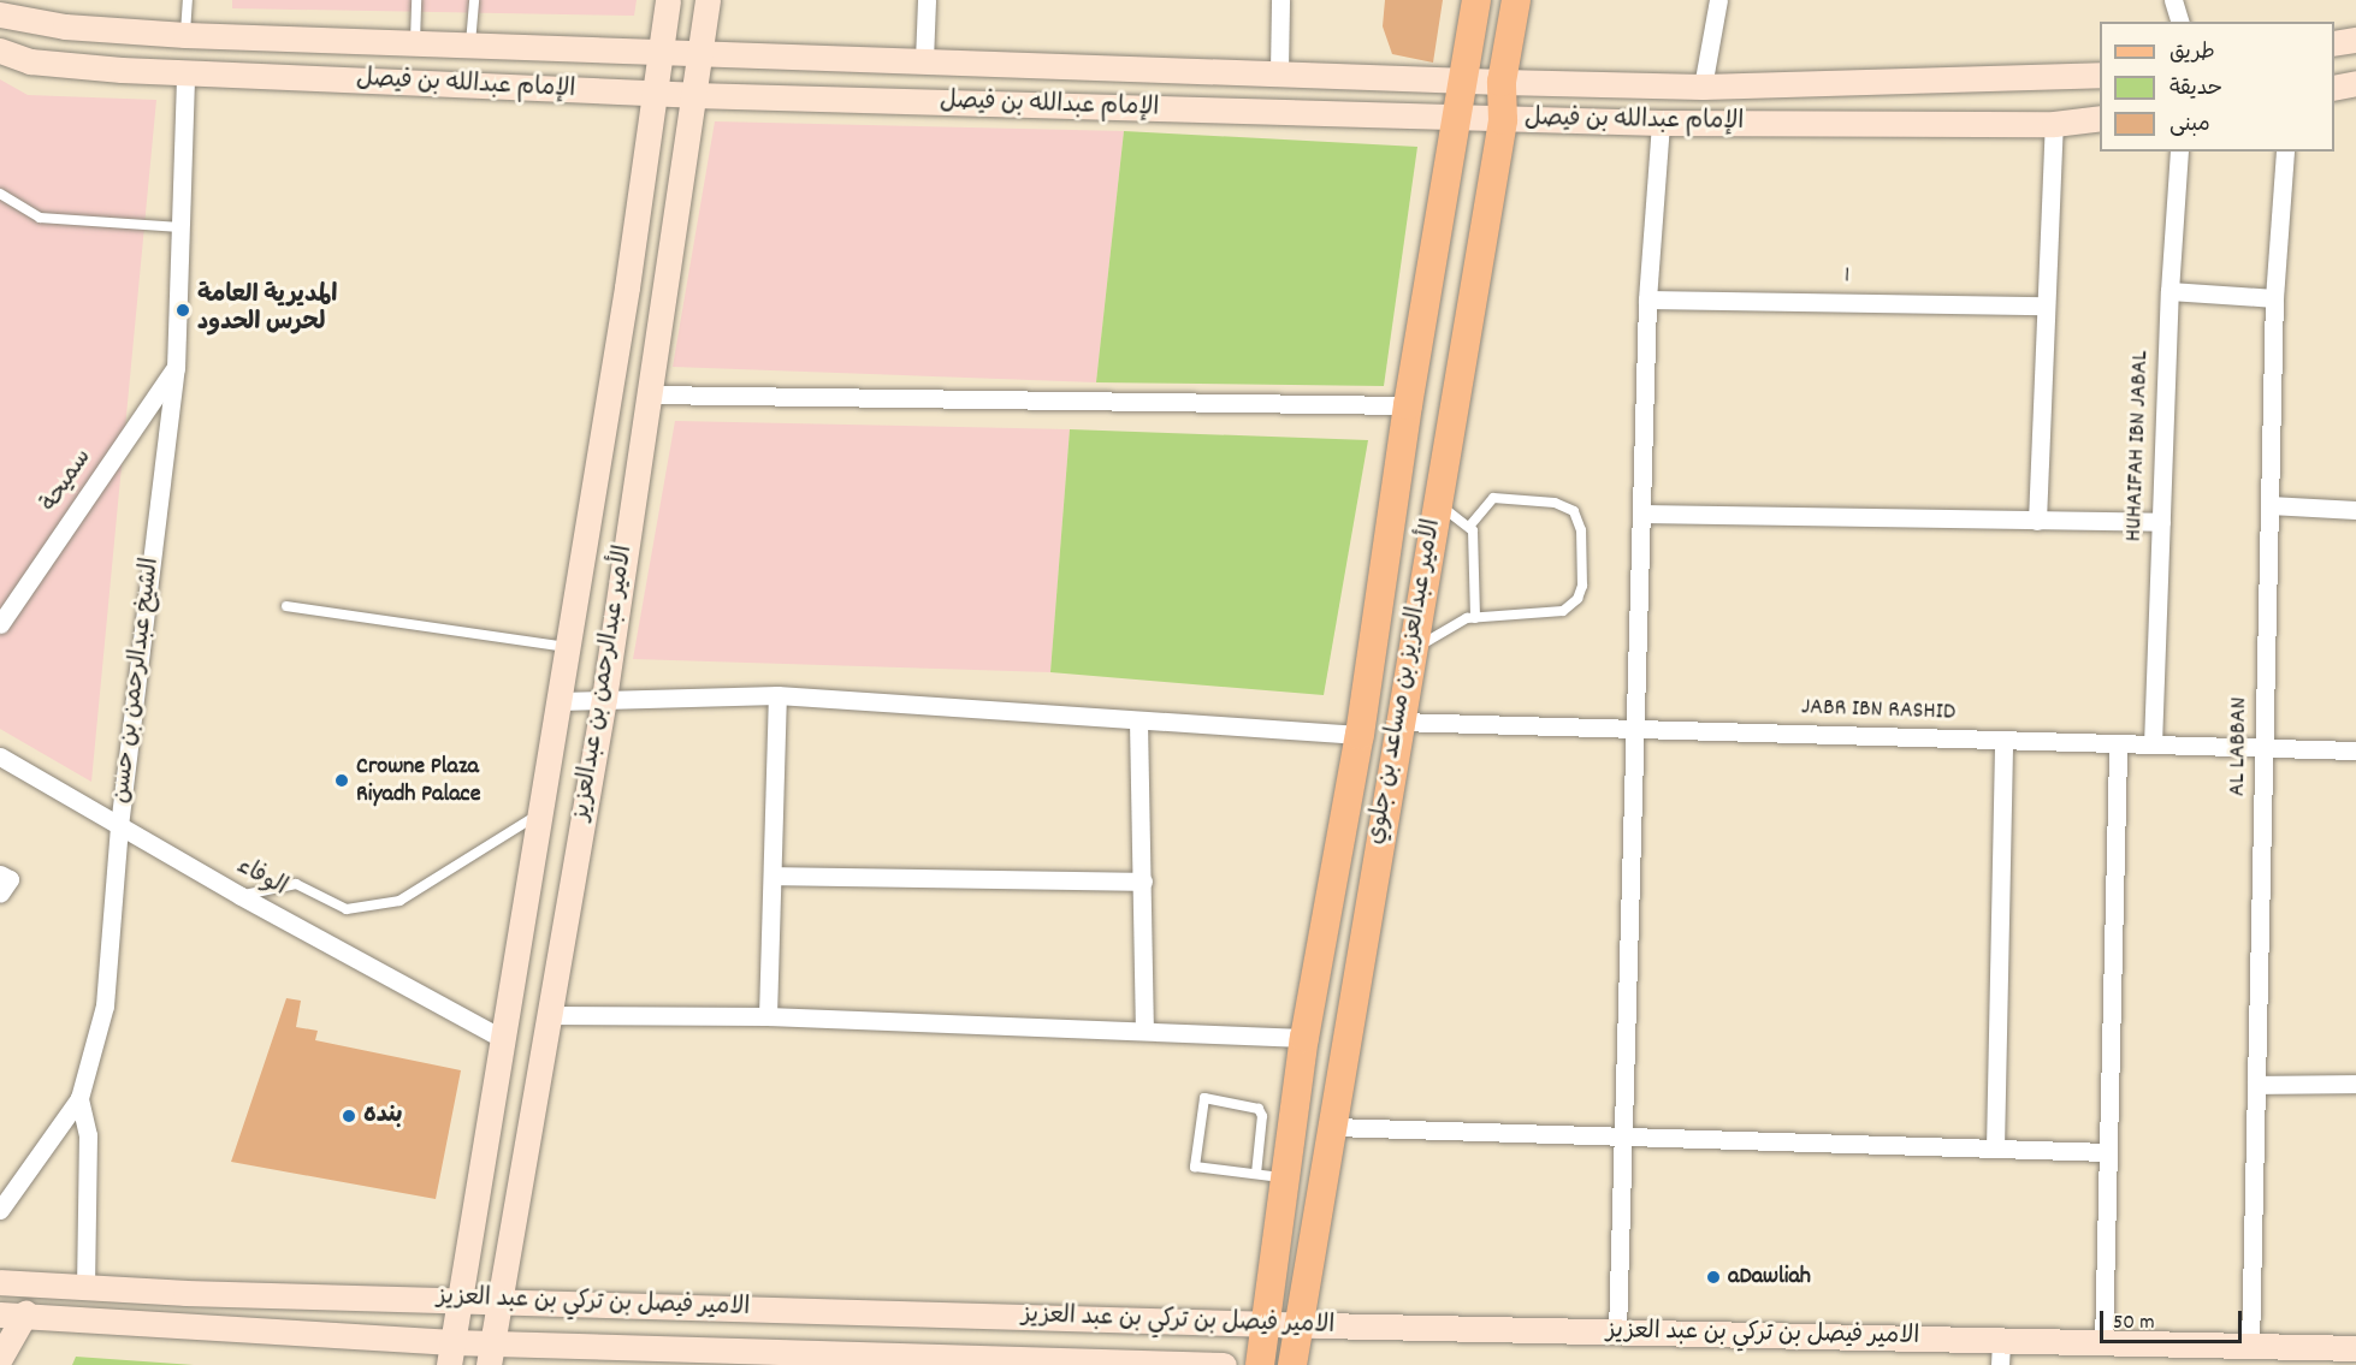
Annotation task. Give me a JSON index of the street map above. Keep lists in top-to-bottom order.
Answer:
{
  "streets": {
    "main road": ["الأمير عبدالعزيز بن مساعد بن جلوي"],
    "street": [
      "الإمام عبدالله بن فيصل",
      "1",
      "HUHAIFAH IBN JABAL",
      "سميحة",
      "الشيخ عبدالرحمن بن حسن",
      "الأمير عبدالرحمن بن عبدالعزيز",
      "JABR IBN RASHID",
      "AL LABBAN",
      "الوفاء",
      "الامير فيصل بن تركي بن عبد العزيز"
    ]
  },
  "crossings": [
    ["الإمام عبدالله بن فيصل", "الشيخ عبدالرحمن بن حسن"],
    ["الإمام عبدالله بن فيصل", "الأمير عبدالعزيز بن مساعد بن جلوي"],
    ["الإمام عبدالله بن فيصل", "الأمير عبدالرحمن بن عبدالعزيز"],
    ["HUHAIFAH IBN JABAL", "JABR IBN RASHID"],
    ["سميحة", "الشيخ عبدالرحمن بن حسن"],
    ["الشيخ عبدالرحمن بن حسن", "الوفاء"],
    ["الشيخ عبدالرحمن بن حسن", "الامير فيصل بن تركي بن عبد العزيز"],
    ["الأمير عبدالعزيز بن مساعد بن جلوي", "JABR IBN RASHID"],
    ["الأمير عبدالعزيز بن مساعد بن جلوي", "الامير فيصل بن تركي بن عبد العزيز"],
    ["الأمير عبدالرحمن بن عبدالعزيز", "الوفاء"],
    ["الأمير عبدالرحمن بن عبدالعزيز", "الامير فيصل بن تركي بن عبد العزيز"],
    ["JABR IBN RASHID", "AL LABBAN"],
    ["AL LABBAN", "الامير فيصل بن تركي بن عبد العزيز"]
  ],
  "places": [
    "المديرية العامة لحرس الحدود",
    "Crowne Plaza Riyadh Palace",
    "بنده",
    "aDawliah"
  ],
  "legend": ["طريق", "حديقة", "مبنى"],
  "scale_bar": "50 m"
}
